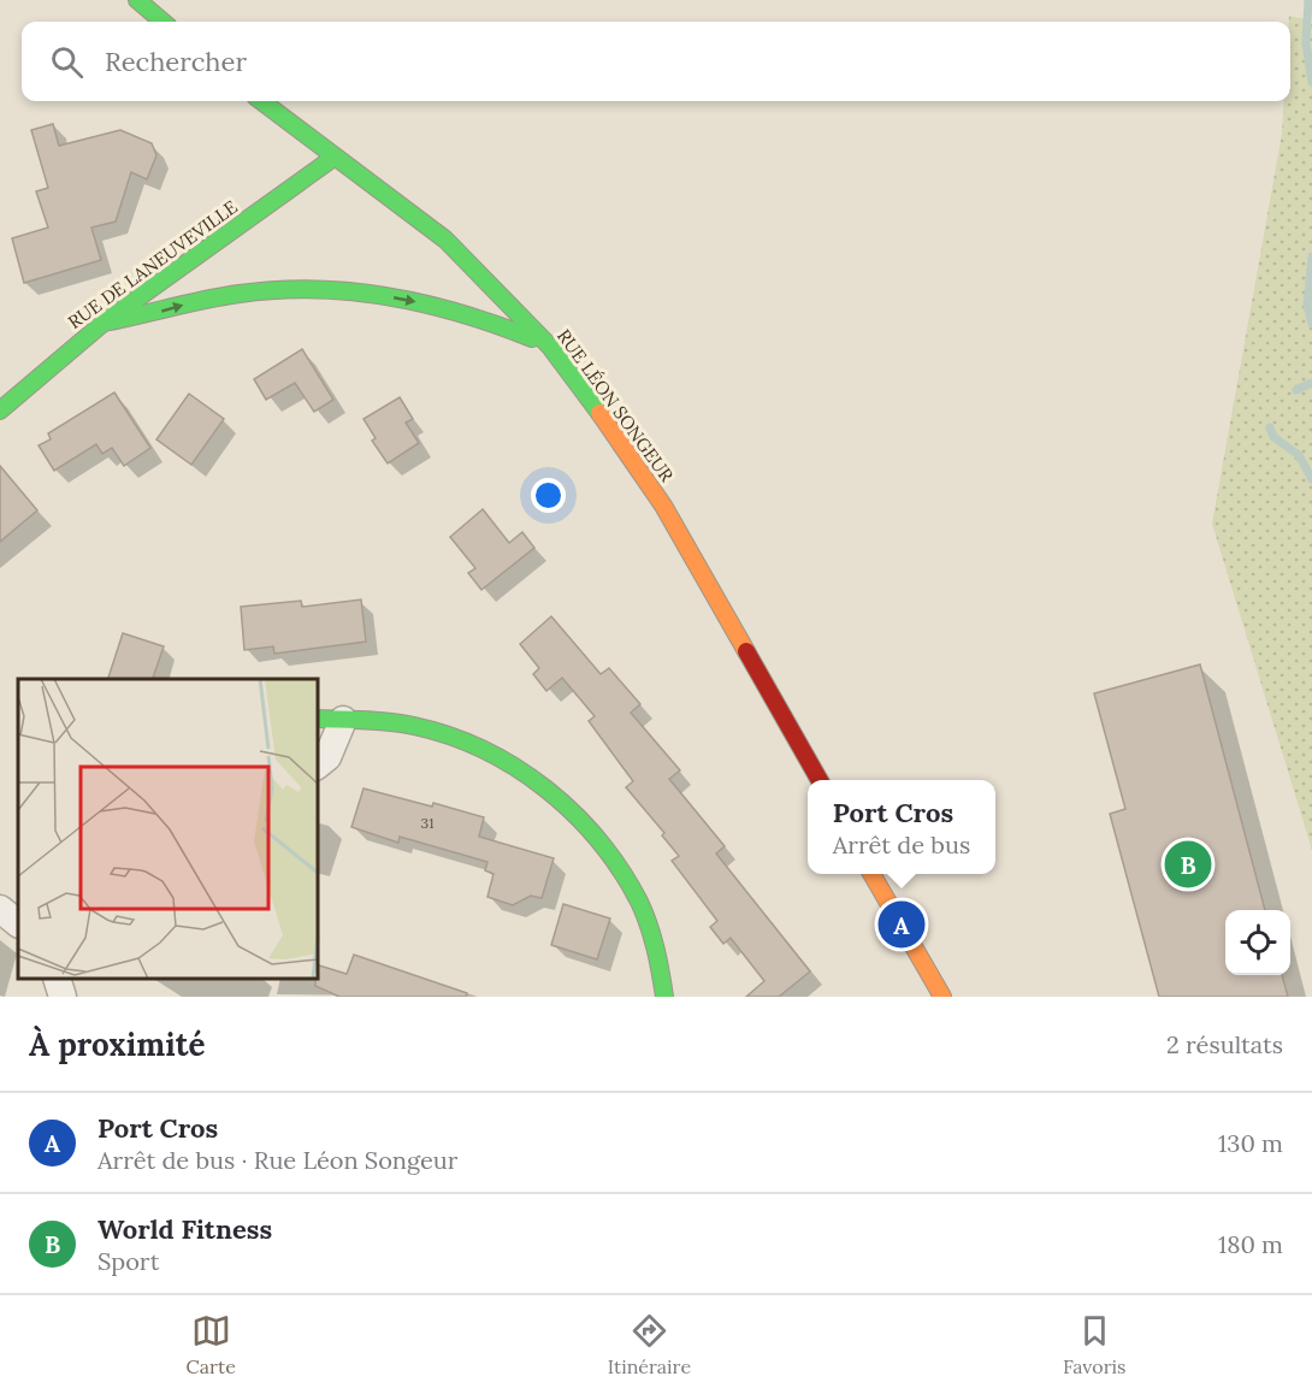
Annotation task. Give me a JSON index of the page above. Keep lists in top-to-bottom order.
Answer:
{
  "streets": {
    "street": ["RUE DE LANEUVEVILLE", "RUE LÉON SONGEUR"]
  },
  "crossings": [
    ["RUE DE LANEUVEVILLE", "RUE LÉON SONGEUR"]
  ],
  "house_numbers": ["31"],
  "page": {
    "search": "Rechercher",
    "popup": ["Port Cros", "Arrêt de bus"],
    "pins": ["B", "A"],
    "heading": ["À proximité", "2 résultats"],
    "list": [
      {
        "mark": "A",
        "name": "Port Cros",
        "note": "Arrêt de bus · Rue Léon Songeur",
        "value": "130 m"
      },
      {
        "mark": "B",
        "name": "World Fitness",
        "note": "Sport",
        "value": "180 m"
      }
    ],
    "nav": ["Carte", "Itinéraire", "Favoris"]
  }
}
